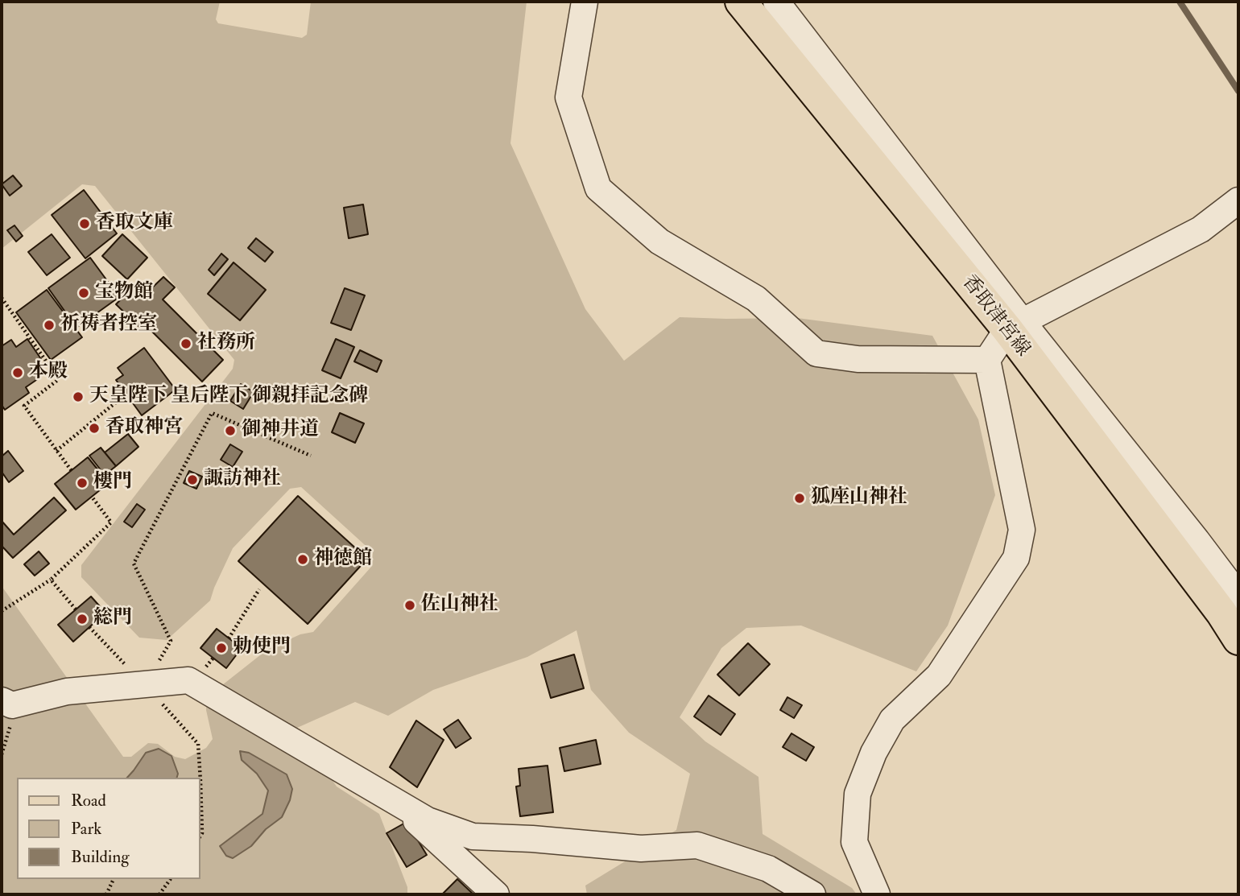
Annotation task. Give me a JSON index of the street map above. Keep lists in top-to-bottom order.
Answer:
{
  "streets": {
    "main road": ["香取津宮線"]
  },
  "places": [
    "香取文庫",
    "宝物館",
    "祈祷者控室",
    "社務所",
    "本殿",
    "天皇陛下 皇后陛下 御親拝記念碑",
    "香取神宮",
    "御神井道",
    "諏訪神社",
    "樓門",
    "狐座山神社",
    "神徳館",
    "佐山神社",
    "総門",
    "勅使門"
  ],
  "legend": ["Road", "Park", "Building"]
}
